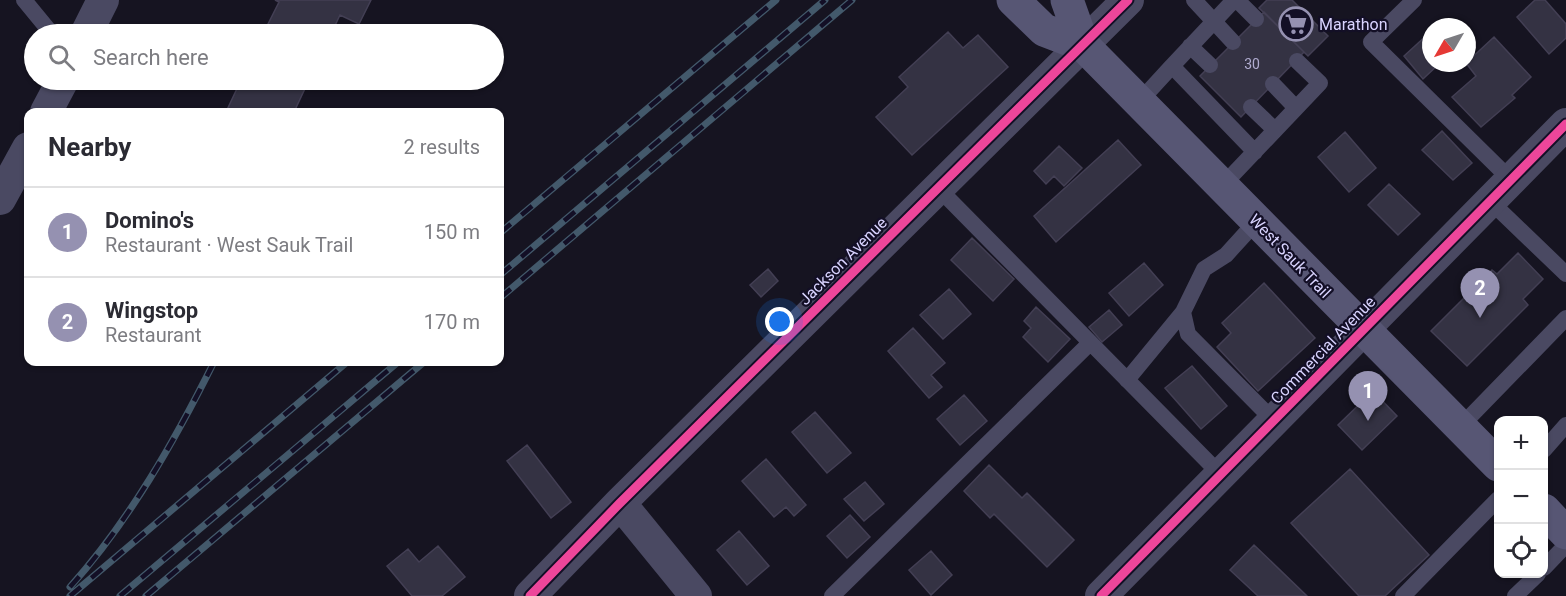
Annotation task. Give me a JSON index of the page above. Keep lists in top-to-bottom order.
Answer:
{
  "streets": {
    "main road": ["West Sauk Trail"],
    "street": ["Jackson Avenue", "Commercial Avenue"]
  },
  "crossings": [
    ["West Sauk Trail", "Jackson Avenue"],
    ["West Sauk Trail", "Commercial Avenue"]
  ],
  "places": {
    "supermarket": ["Marathon"]
  },
  "house_numbers": ["30"],
  "north": "bottom left",
  "page": {
    "search": "Search here",
    "heading": ["Nearby", "2 results"],
    "list": [
      {
        "mark": "1",
        "name": "Domino's",
        "note": "Restaurant · West Sauk Trail",
        "value": "150 m"
      },
      {
        "mark": "2",
        "name": "Wingstop",
        "note": "Restaurant",
        "value": "170 m"
      }
    ],
    "pins": ["2", "1"],
    "map_buttons": ["+", "−"]
  }
}
